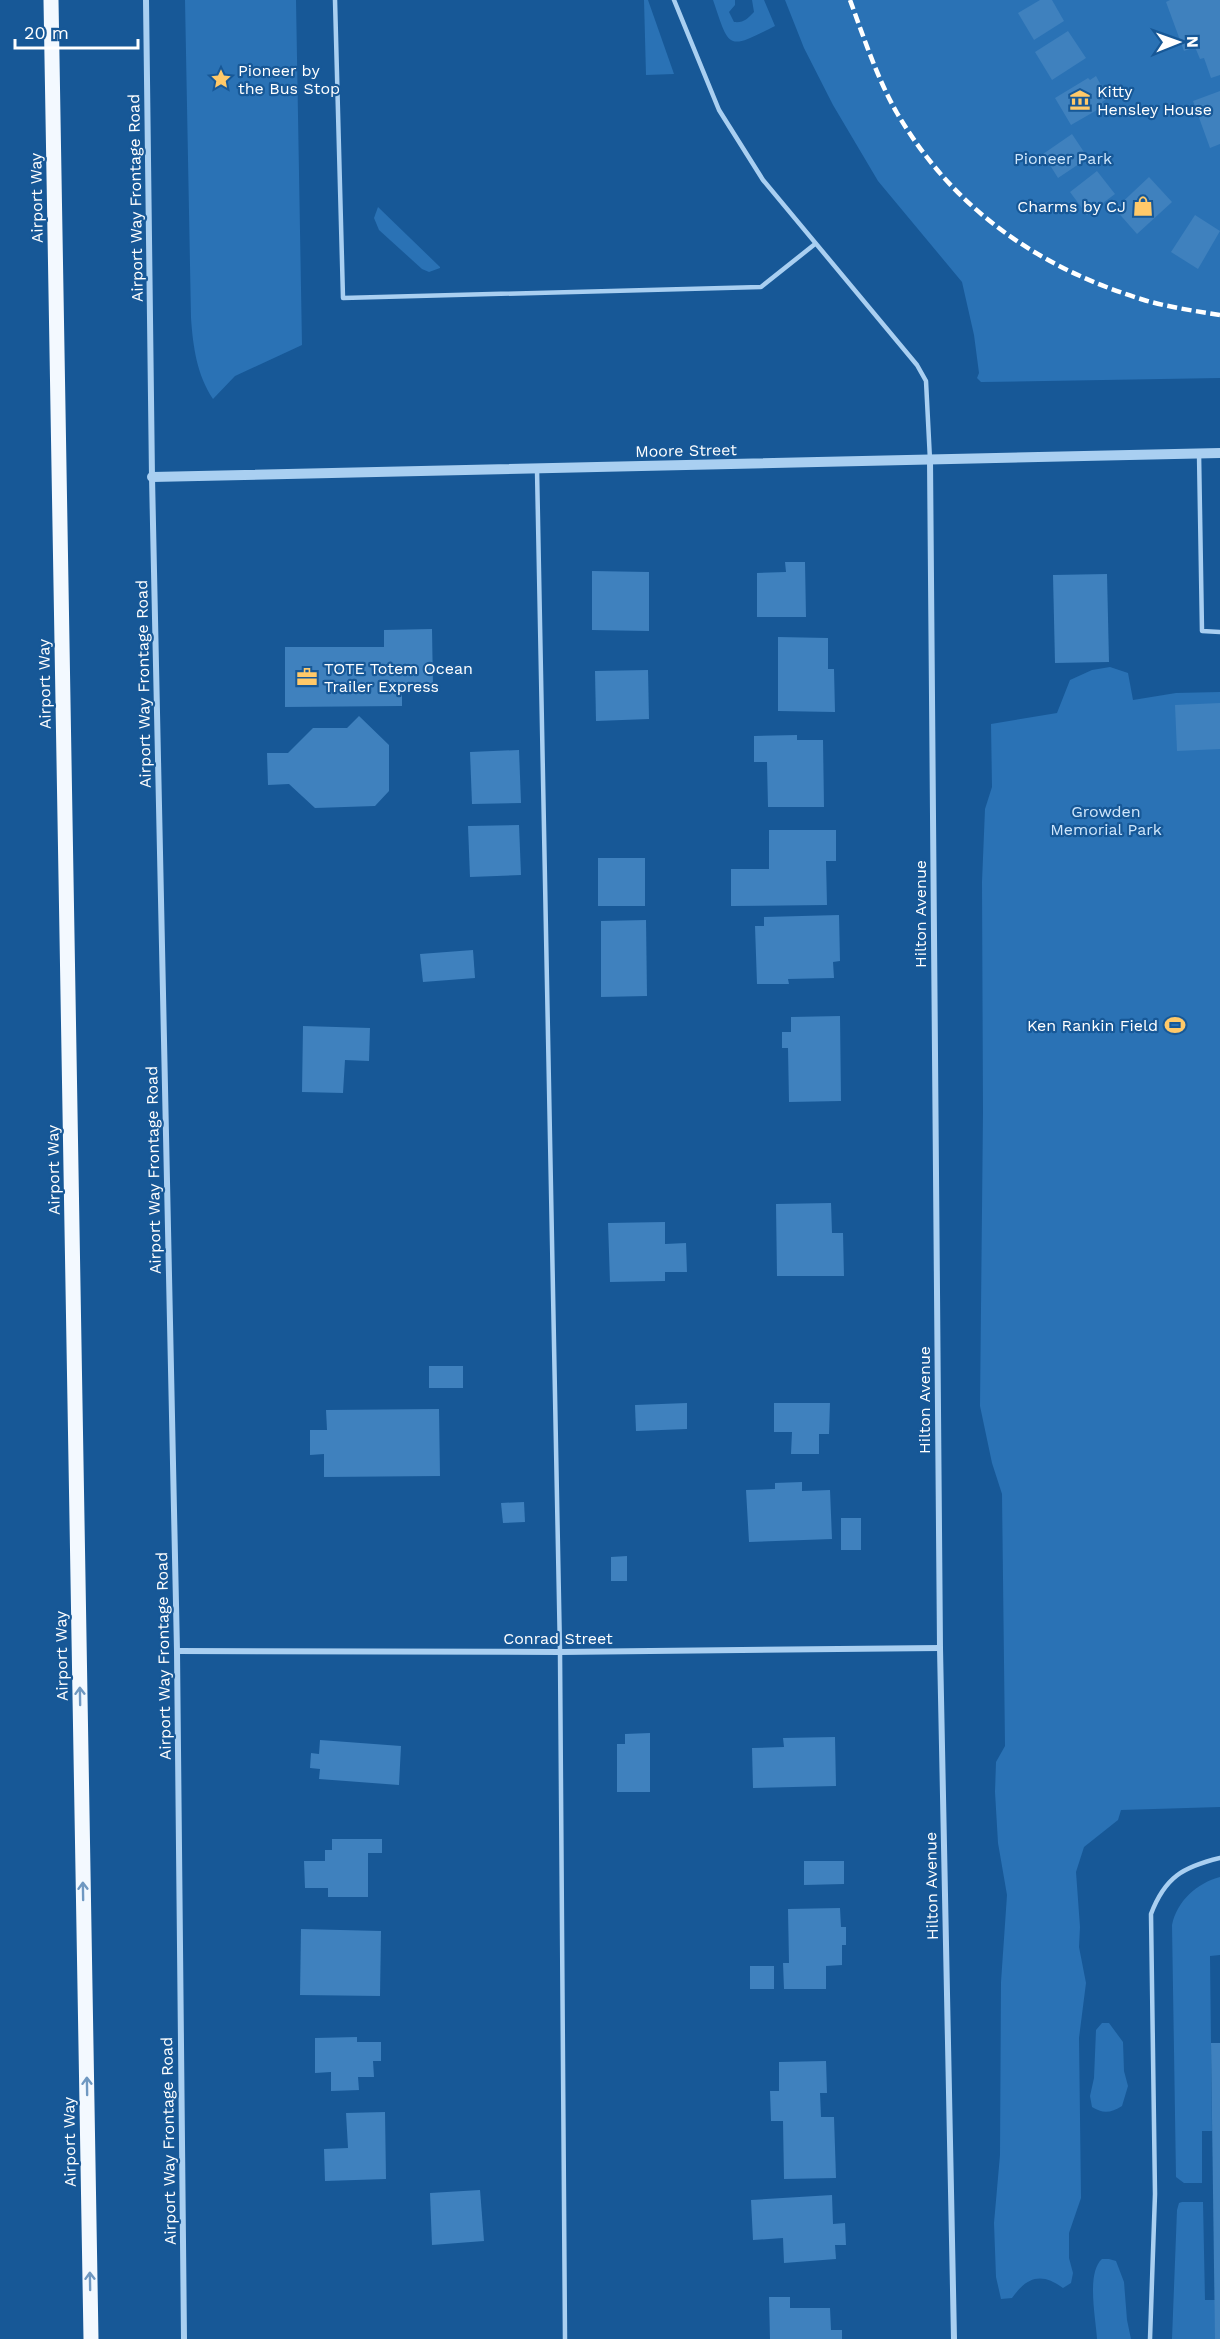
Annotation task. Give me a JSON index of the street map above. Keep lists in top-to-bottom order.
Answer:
{
  "streets": {
    "main road": ["Airport Way"],
    "street": [
      "Airport Way Frontage Road",
      "Moore Street",
      "Hilton Avenue",
      "Conrad Street"
    ]
  },
  "crossings": [
    ["Airport Way Frontage Road", "Moore Street"],
    ["Airport Way Frontage Road", "Conrad Street"],
    ["Moore Street", "Hilton Avenue"],
    ["Hilton Avenue", "Conrad Street"]
  ],
  "one_way": ["Airport Way"],
  "parks": ["Pioneer Park", "Growden Memorial Park"],
  "places": {
    "place": ["Pioneer by the Bus Stop"],
    "museum": ["Kitty Hensley House"],
    "shop": ["Charms by CJ"],
    "office": ["TOTE Totem Ocean Trailer Express"],
    "sports": ["Ken Rankin Field"]
  },
  "scale_bar": "20 m",
  "north": "right"
}
